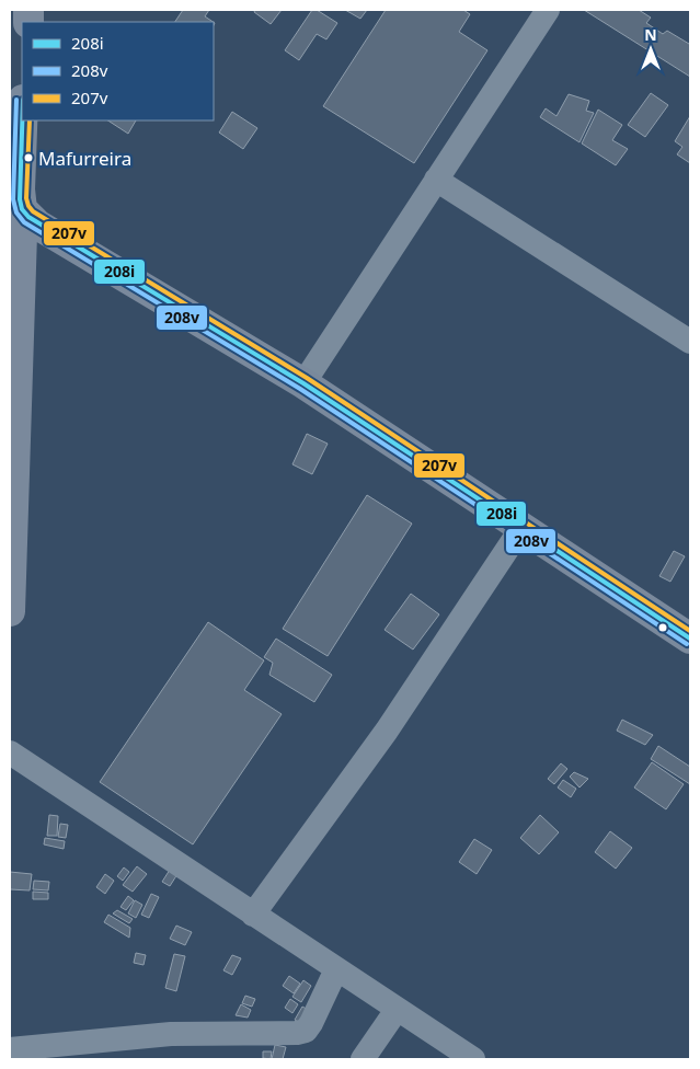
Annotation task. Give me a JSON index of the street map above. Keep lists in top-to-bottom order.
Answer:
{
  "places": ["Mafurreira"],
  "lines": ["transit line 208v", "transit line 208i", "transit line 207v"],
  "legend": ["208i", "208v", "207v"],
  "north": "top"
}
